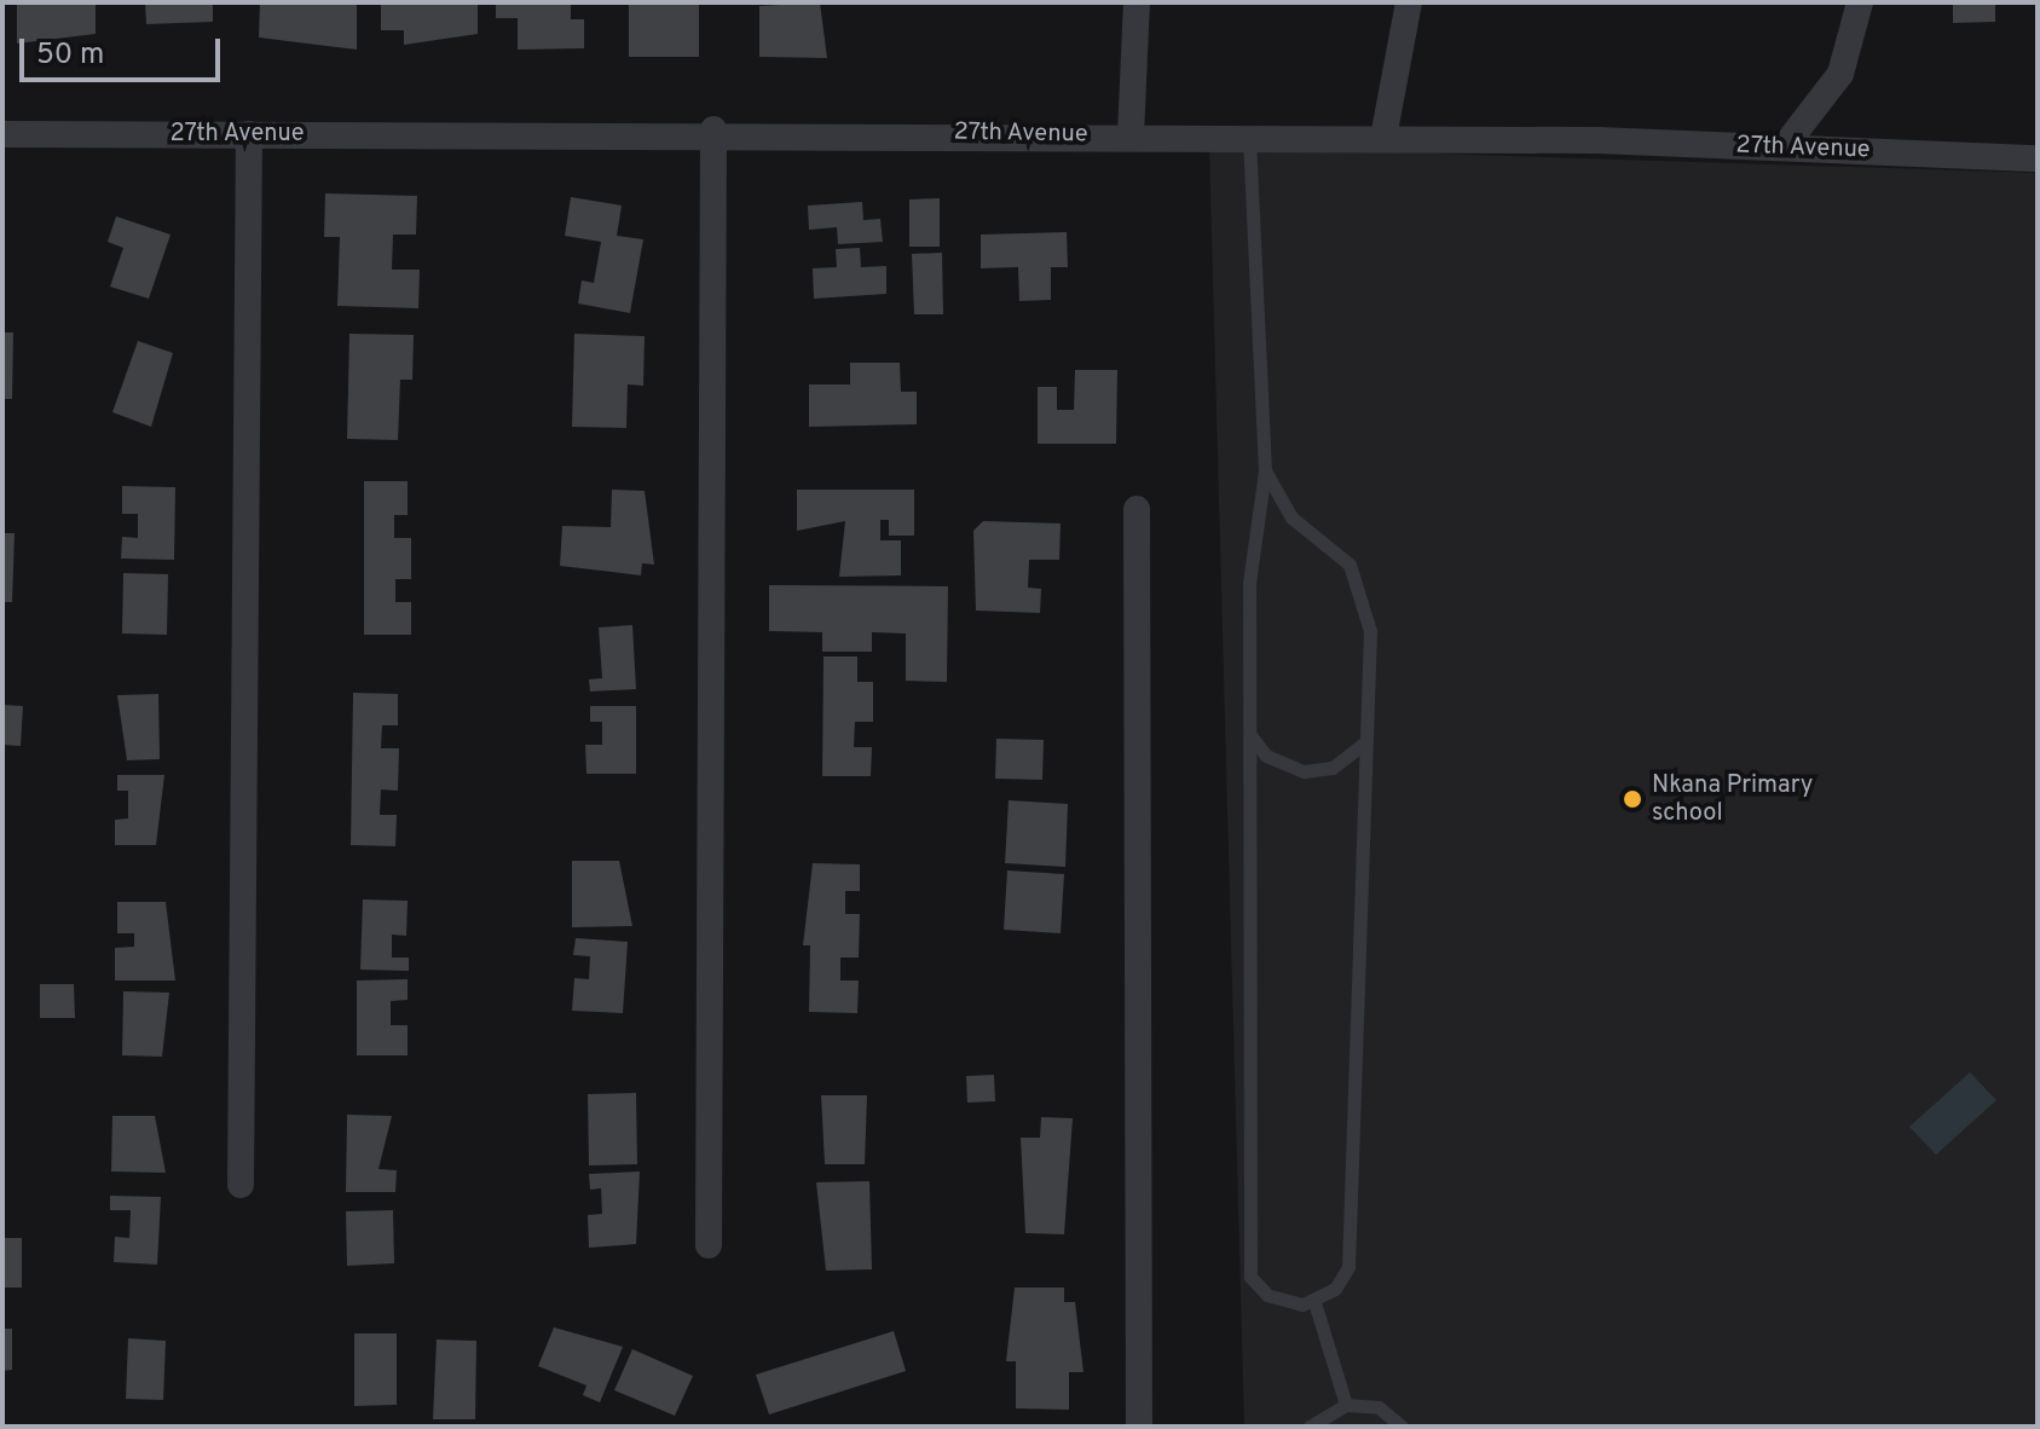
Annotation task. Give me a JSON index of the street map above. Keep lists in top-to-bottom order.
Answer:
{
  "streets": {
    "street": ["27th Avenue"]
  },
  "places": ["Nkana Primary school"],
  "scale_bar": "50 m"
}
